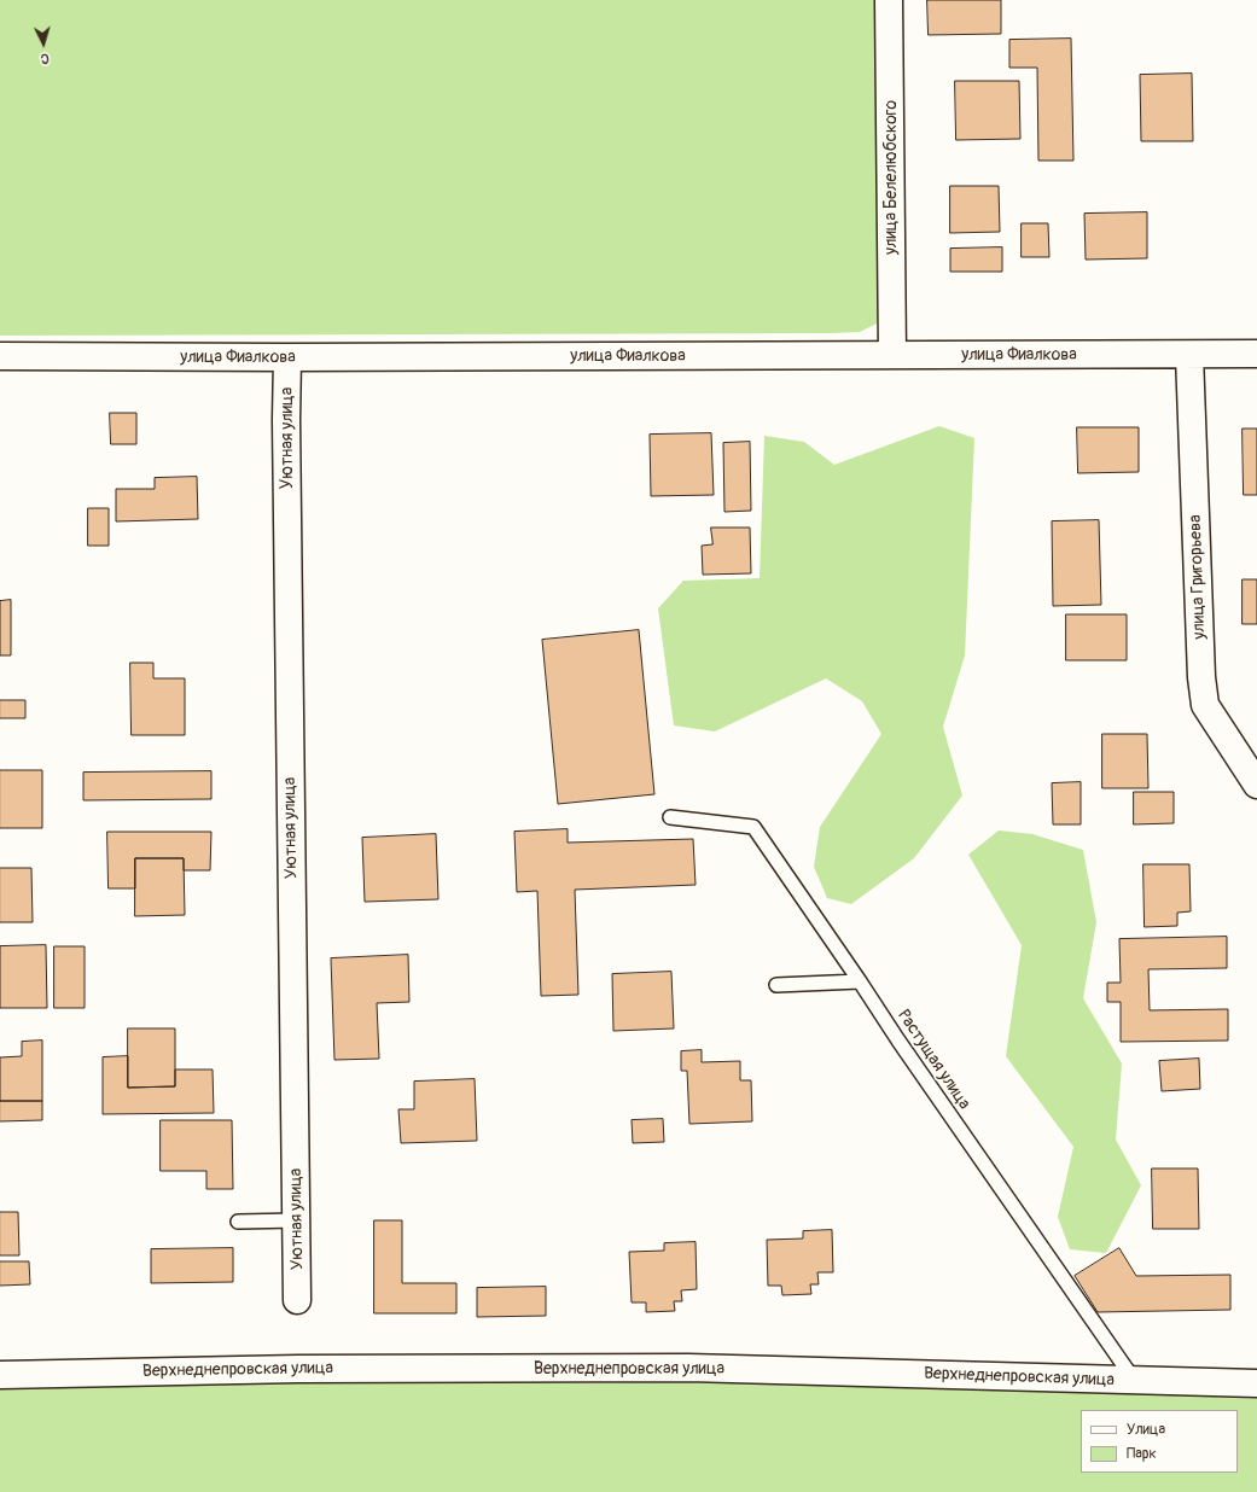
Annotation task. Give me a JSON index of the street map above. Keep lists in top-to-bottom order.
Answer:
{
  "streets": {
    "street": [
      "улица Белелюбского",
      "улица Фиалкова",
      "Уютная улица",
      "улица Григорьева",
      "Верхнеднепровская улица"
    ],
    "lane": ["Растущая улица"]
  },
  "crossings": [
    ["улица Белелюбского", "улица Фиалкова"],
    ["улица Фиалкова", "Уютная улица"],
    ["улица Фиалкова", "улица Григорьева"],
    ["Растущая улица", "Верхнеднепровская улица"]
  ],
  "legend": ["Улица", "Парк"],
  "north": "bottom"
}
